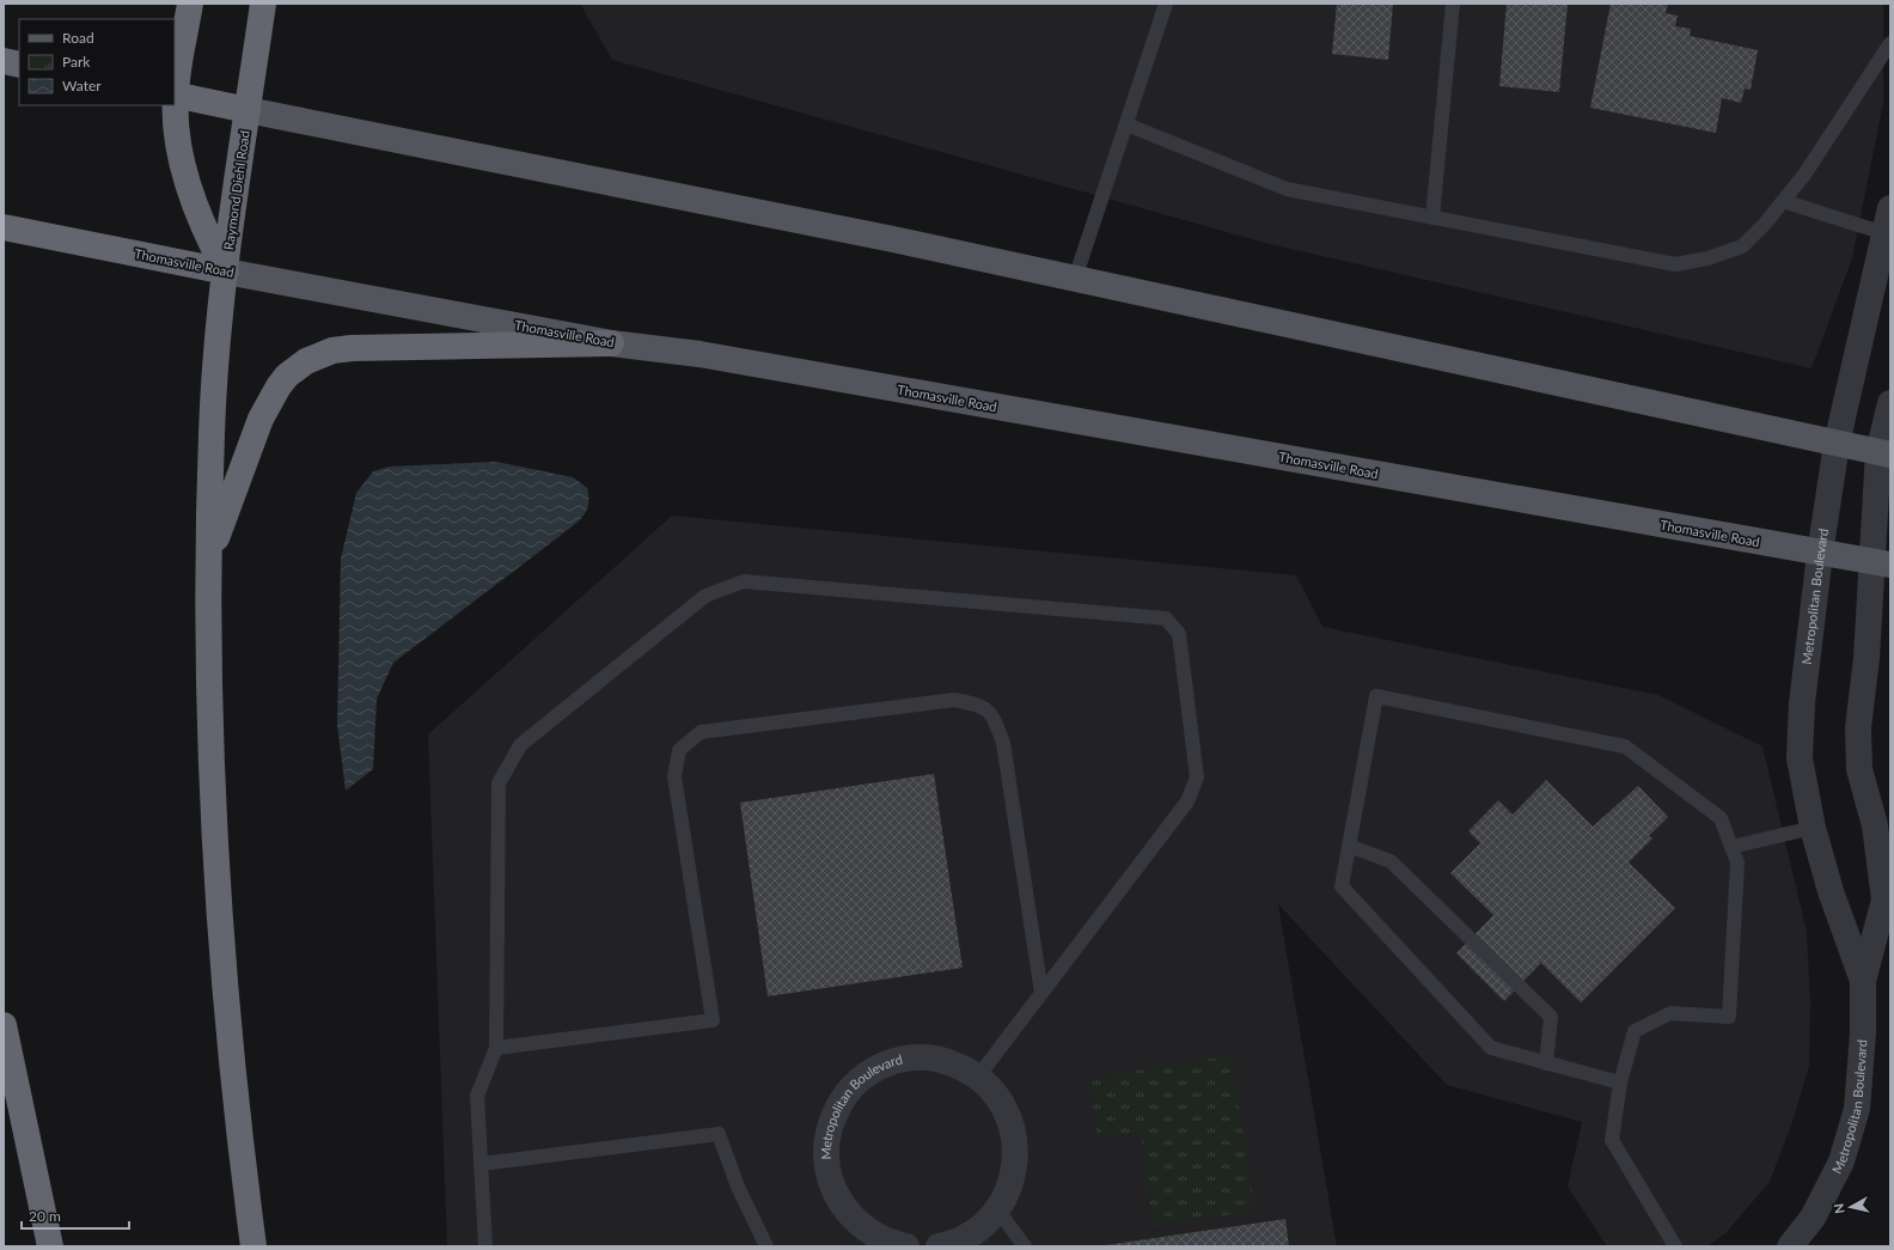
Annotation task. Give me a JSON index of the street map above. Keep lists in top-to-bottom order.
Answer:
{
  "streets": {
    "highway": ["Raymond Diehl Road", "Thomasville Road"],
    "street": ["Metropolitan Boulevard"]
  },
  "crossings": [
    ["Raymond Diehl Road", "Thomasville Road"],
    ["Thomasville Road", "Metropolitan Boulevard"]
  ],
  "legend": ["Road", "Park", "Water"],
  "scale_bar": "20 m",
  "north": "left"
}
